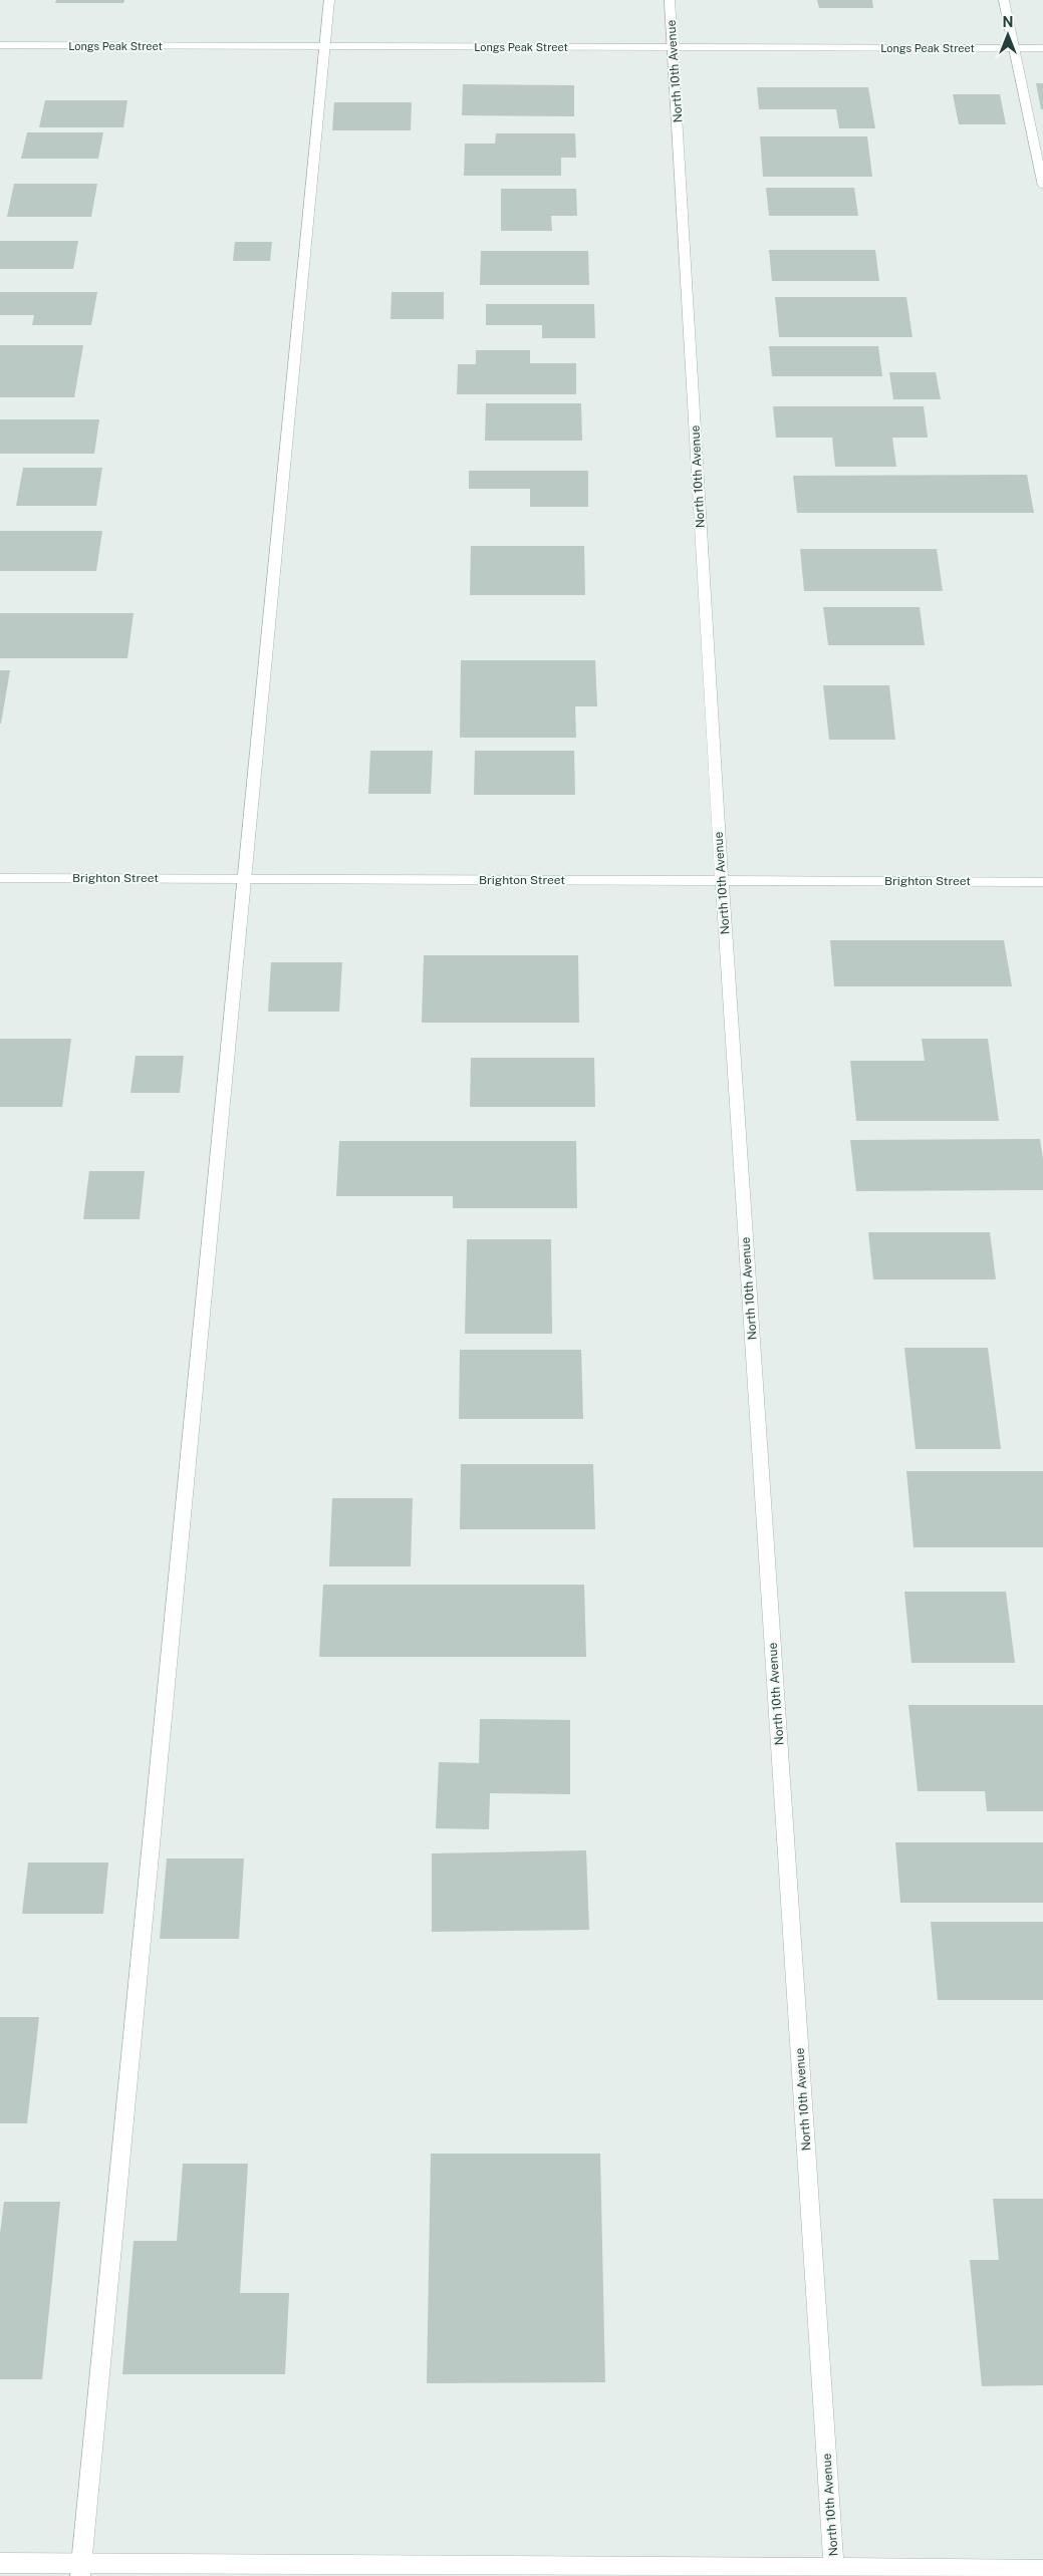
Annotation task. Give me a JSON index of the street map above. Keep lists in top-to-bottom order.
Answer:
{
  "streets": {
    "street": ["Longs Peak Street", "North 10th Avenue", "Brighton Street"]
  },
  "crossings": [
    ["Longs Peak Street", "North 10th Avenue"],
    ["North 10th Avenue", "Brighton Street"]
  ],
  "north": "top"
}
